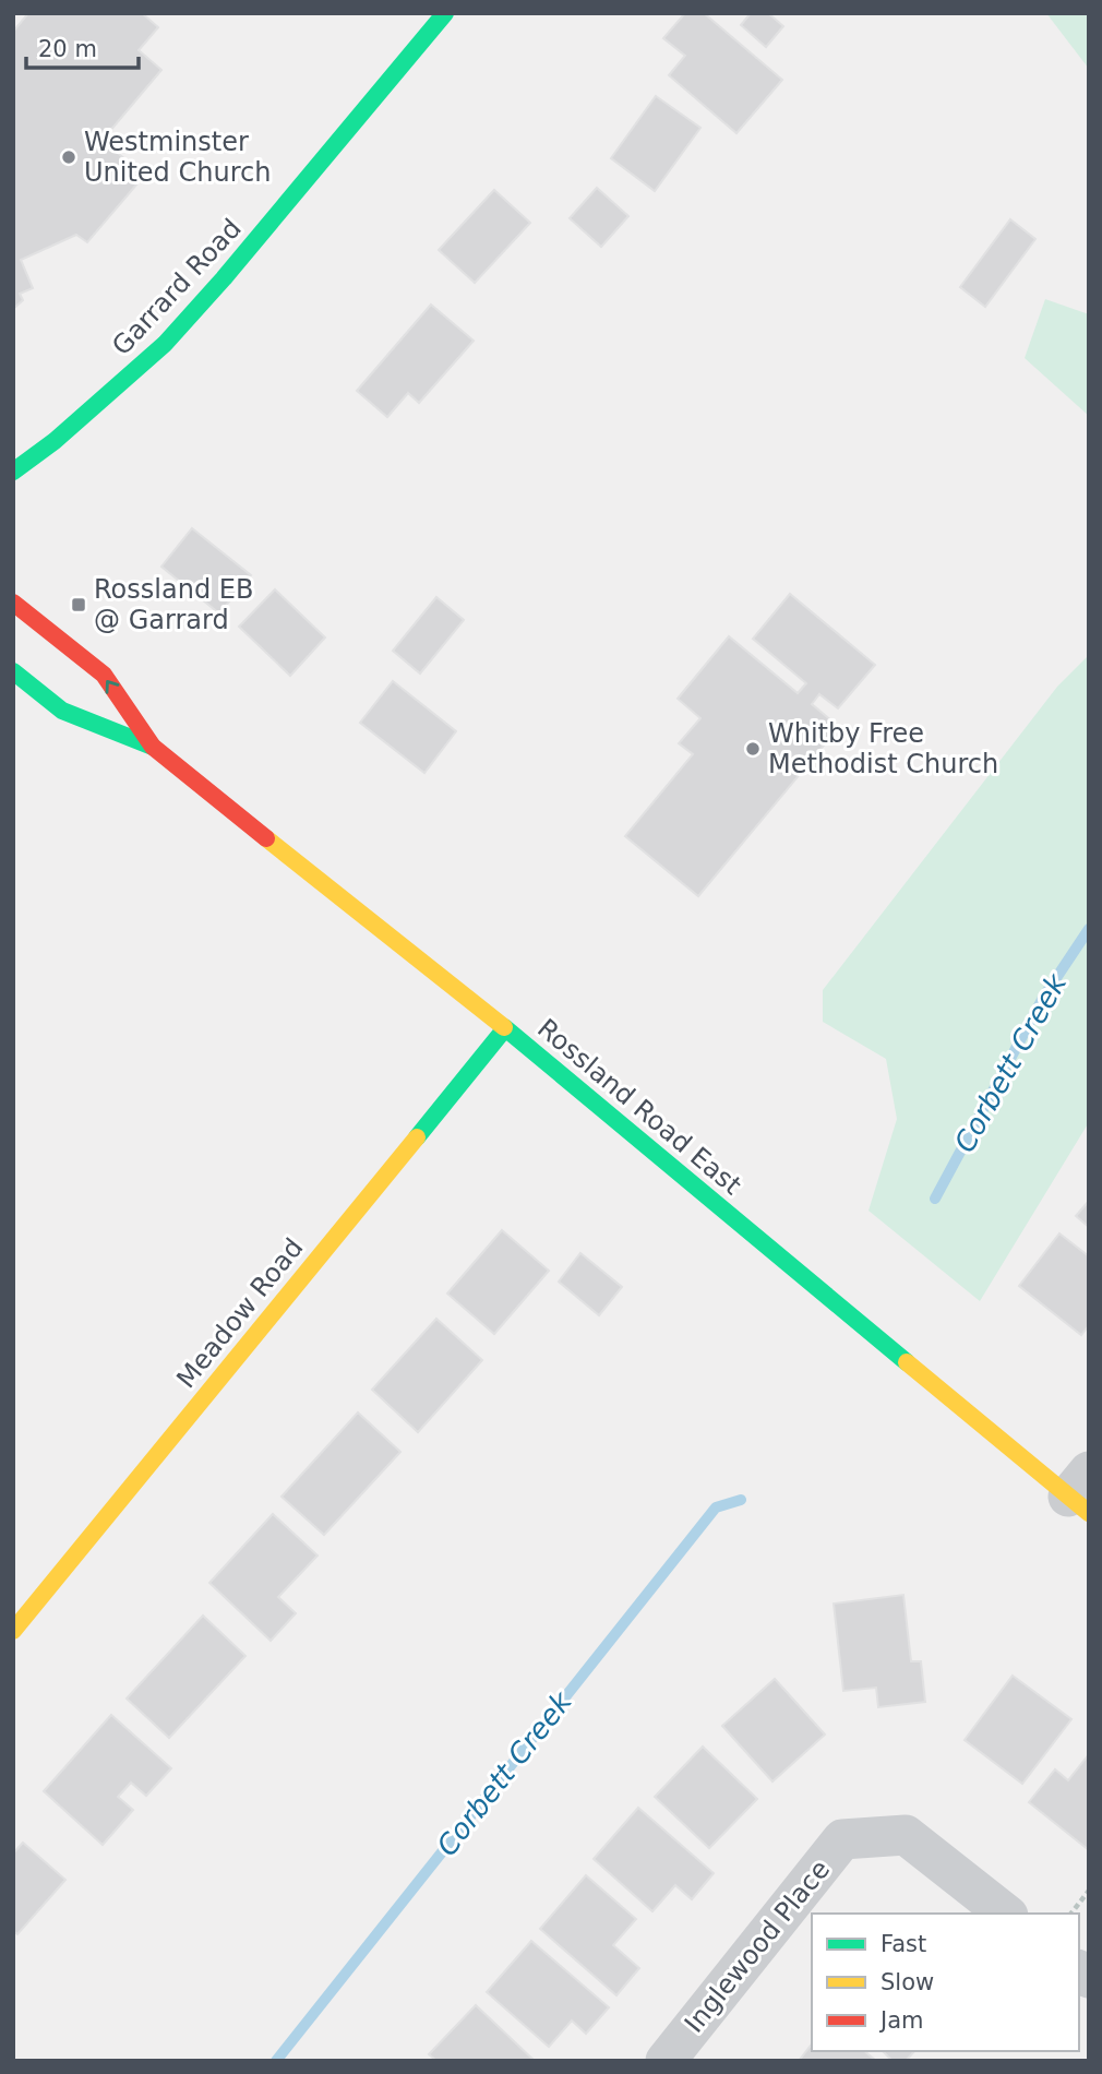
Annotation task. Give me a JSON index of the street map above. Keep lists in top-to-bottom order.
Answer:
{
  "streets": {
    "main road": ["Garrard Road", "Rossland Road East", "Meadow Road"],
    "street": ["Inglewood Place"]
  },
  "crossings": [
    ["Rossland Road East", "Meadow Road"]
  ],
  "water": ["Corbett Creek"],
  "places": {
    "other": ["Westminster United Church", "Whitby Free Methodist Church"],
    "transit": ["Rossland EB @ Garrard"]
  },
  "legend": ["Fast", "Slow", "Jam"],
  "scale_bar": "20 m"
}
